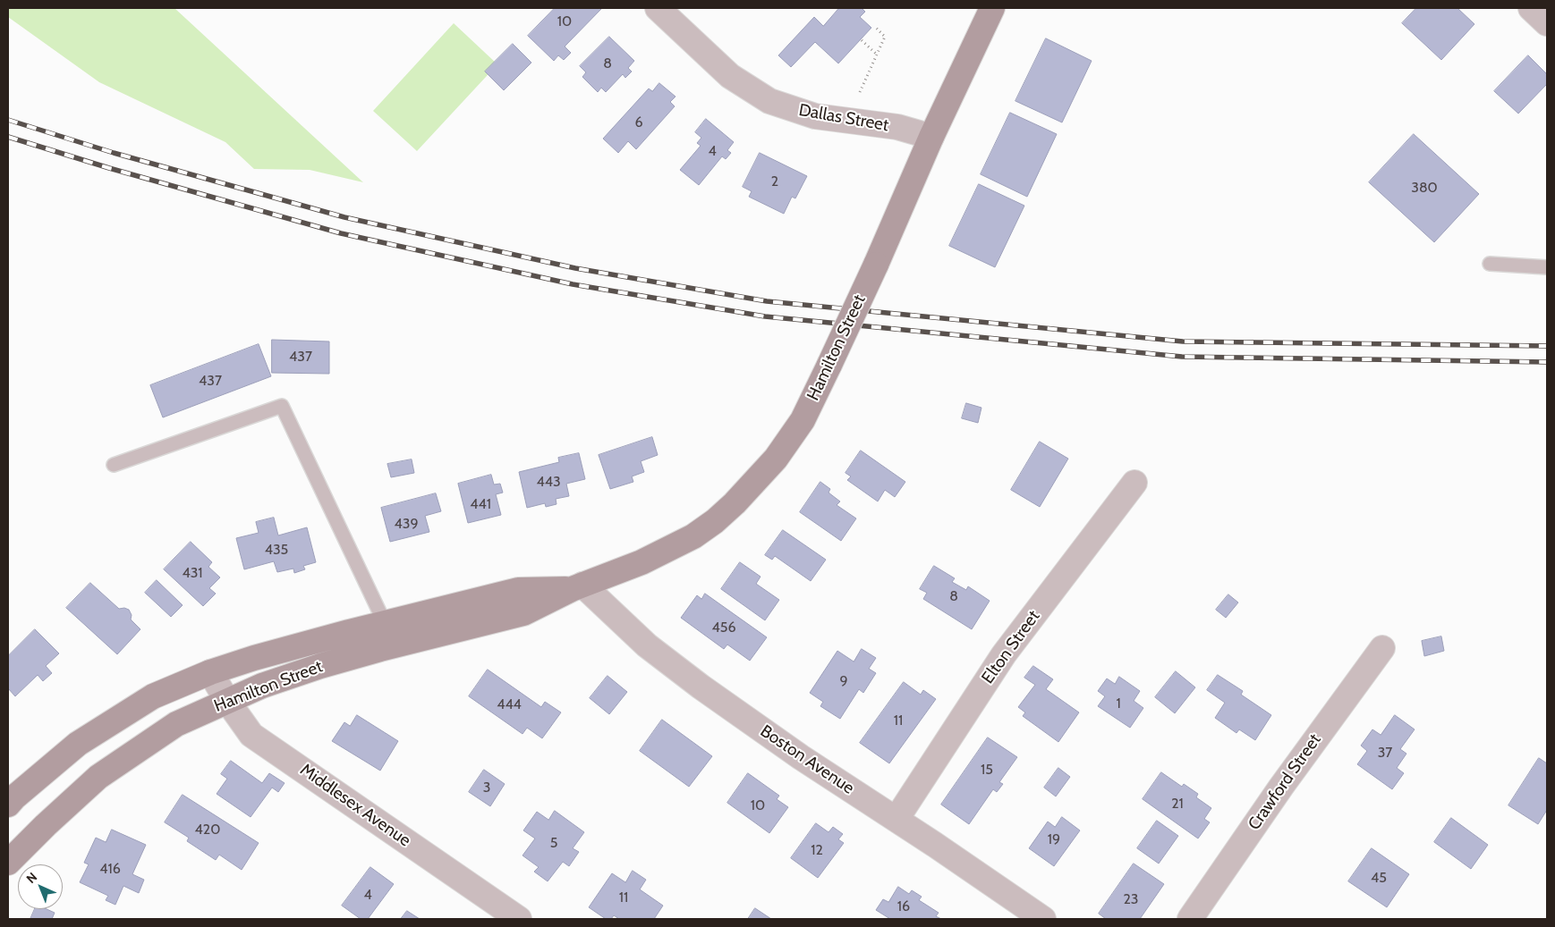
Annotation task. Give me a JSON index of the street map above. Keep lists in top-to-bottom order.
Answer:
{
  "streets": {
    "main road": ["Hamilton Street"],
    "street": [
      "Dallas Street",
      "Elton Street",
      "Boston Avenue",
      "Crawford Street",
      "Middlesex Avenue"
    ]
  },
  "crossings": [
    ["Dallas Street", "Hamilton Street"],
    ["Hamilton Street", "Boston Avenue"],
    ["Hamilton Street", "Middlesex Avenue"],
    ["Elton Street", "Boston Avenue"]
  ],
  "house_numbers": [
    "10",
    "8",
    "6",
    "4",
    "2",
    "380",
    "437",
    "437",
    "443",
    "441",
    "439",
    "435",
    "431",
    "8",
    "456",
    "9",
    "1",
    "444",
    "11",
    "37",
    "15",
    "3",
    "21",
    "10",
    "420",
    "19",
    "5",
    "12",
    "416",
    "45",
    "4",
    "11",
    "23",
    "16"
  ],
  "north": "top left"
}
